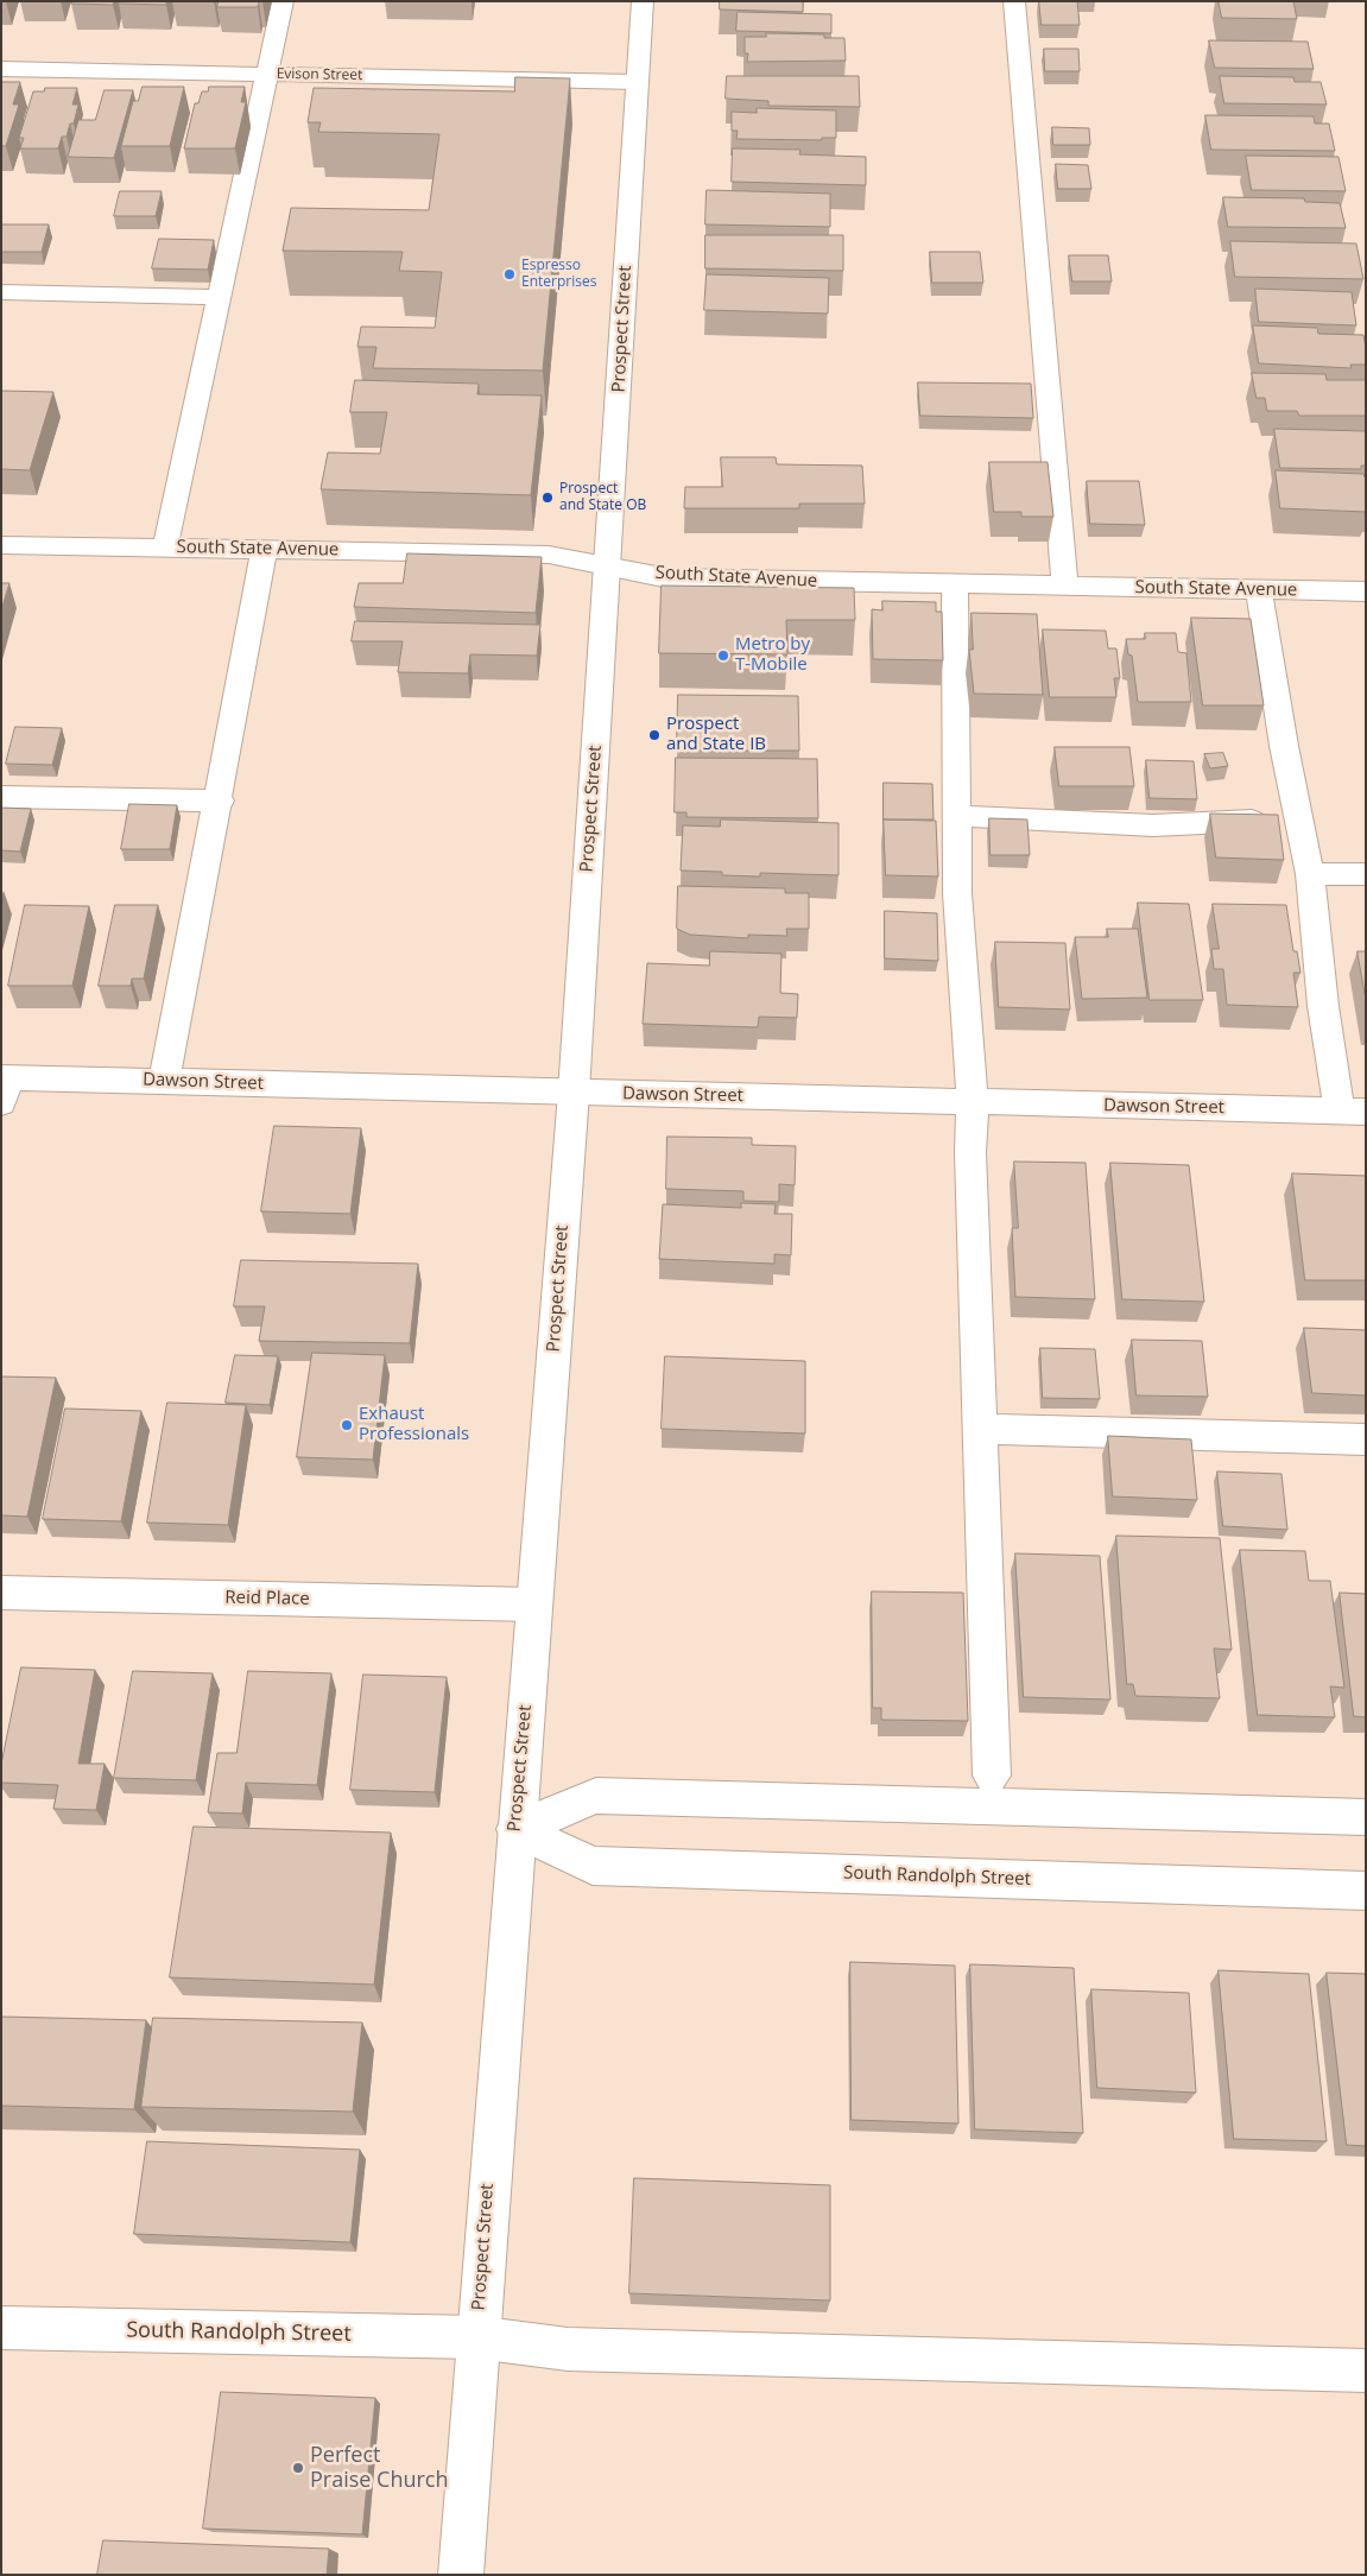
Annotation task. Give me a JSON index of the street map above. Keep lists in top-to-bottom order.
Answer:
{
  "streets": {
    "street": [
      "Evison Street",
      "Prospect Street",
      "South State Avenue",
      "Dawson Street",
      "Reid Place",
      "South Randolph Street"
    ]
  },
  "crossings": [
    ["Evison Street", "Prospect Street"],
    ["Prospect Street", "South State Avenue"],
    ["Prospect Street", "Dawson Street"],
    ["Prospect Street", "Reid Place"],
    ["Prospect Street", "South Randolph Street"]
  ],
  "places": [
    "Espresso Enterprises",
    "Prospect and State OB",
    "Metro by T-Mobile",
    "Prospect and State IB",
    "Exhaust Professionals",
    "Perfect Praise Church"
  ]
}
